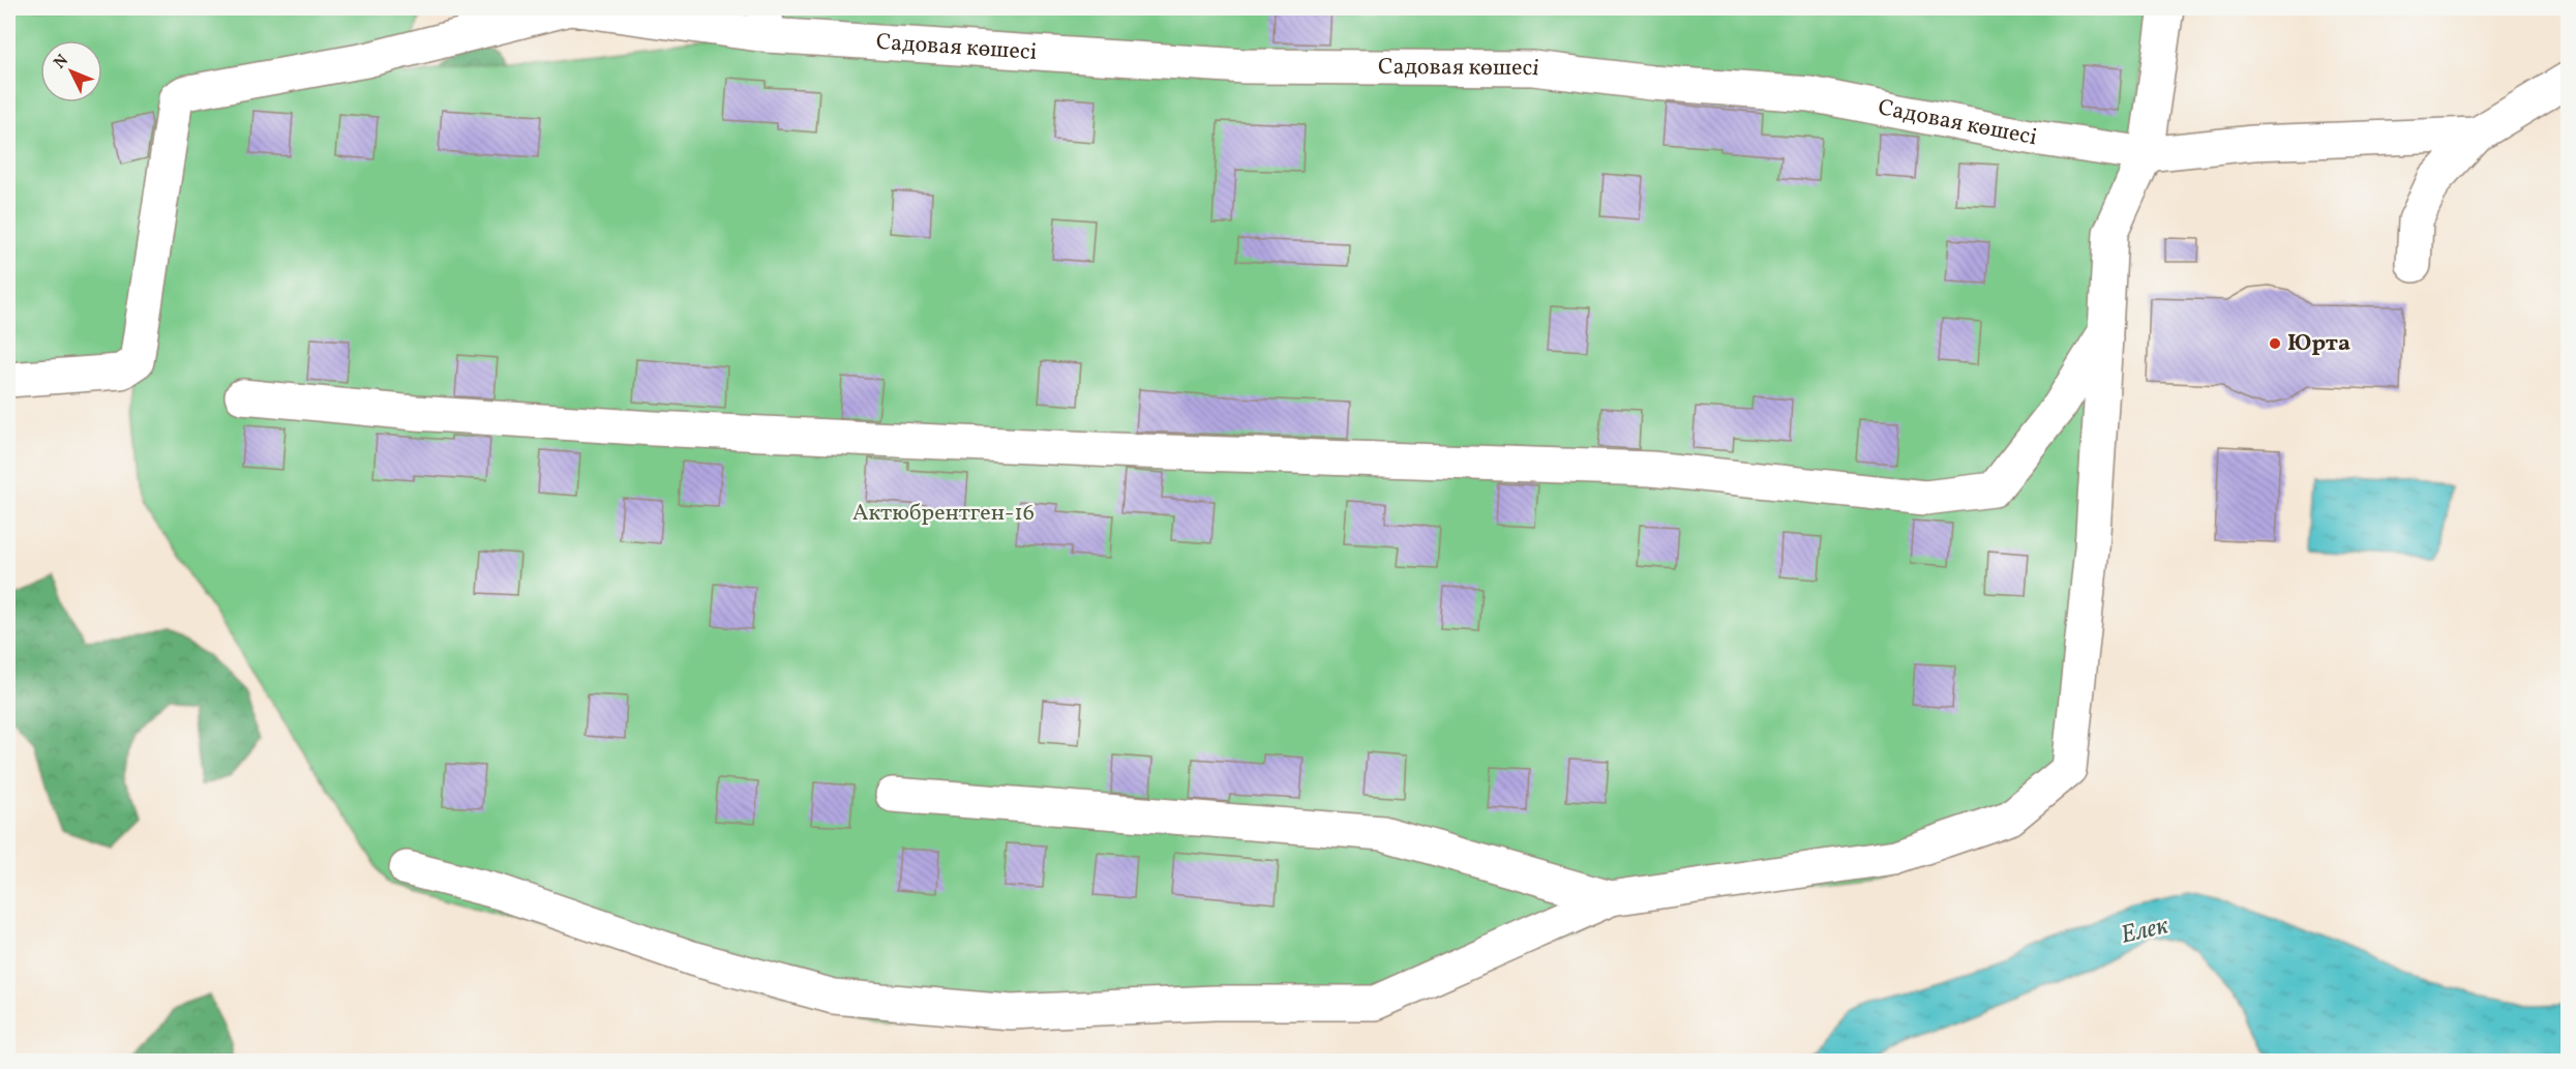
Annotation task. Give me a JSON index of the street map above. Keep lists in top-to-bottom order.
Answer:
{
  "streets": {
    "lane": ["Садовая көшесі"]
  },
  "water": ["Елек"],
  "parks": ["Актюбрентген-16"],
  "places": ["Юрта"],
  "north": "top left"
}
